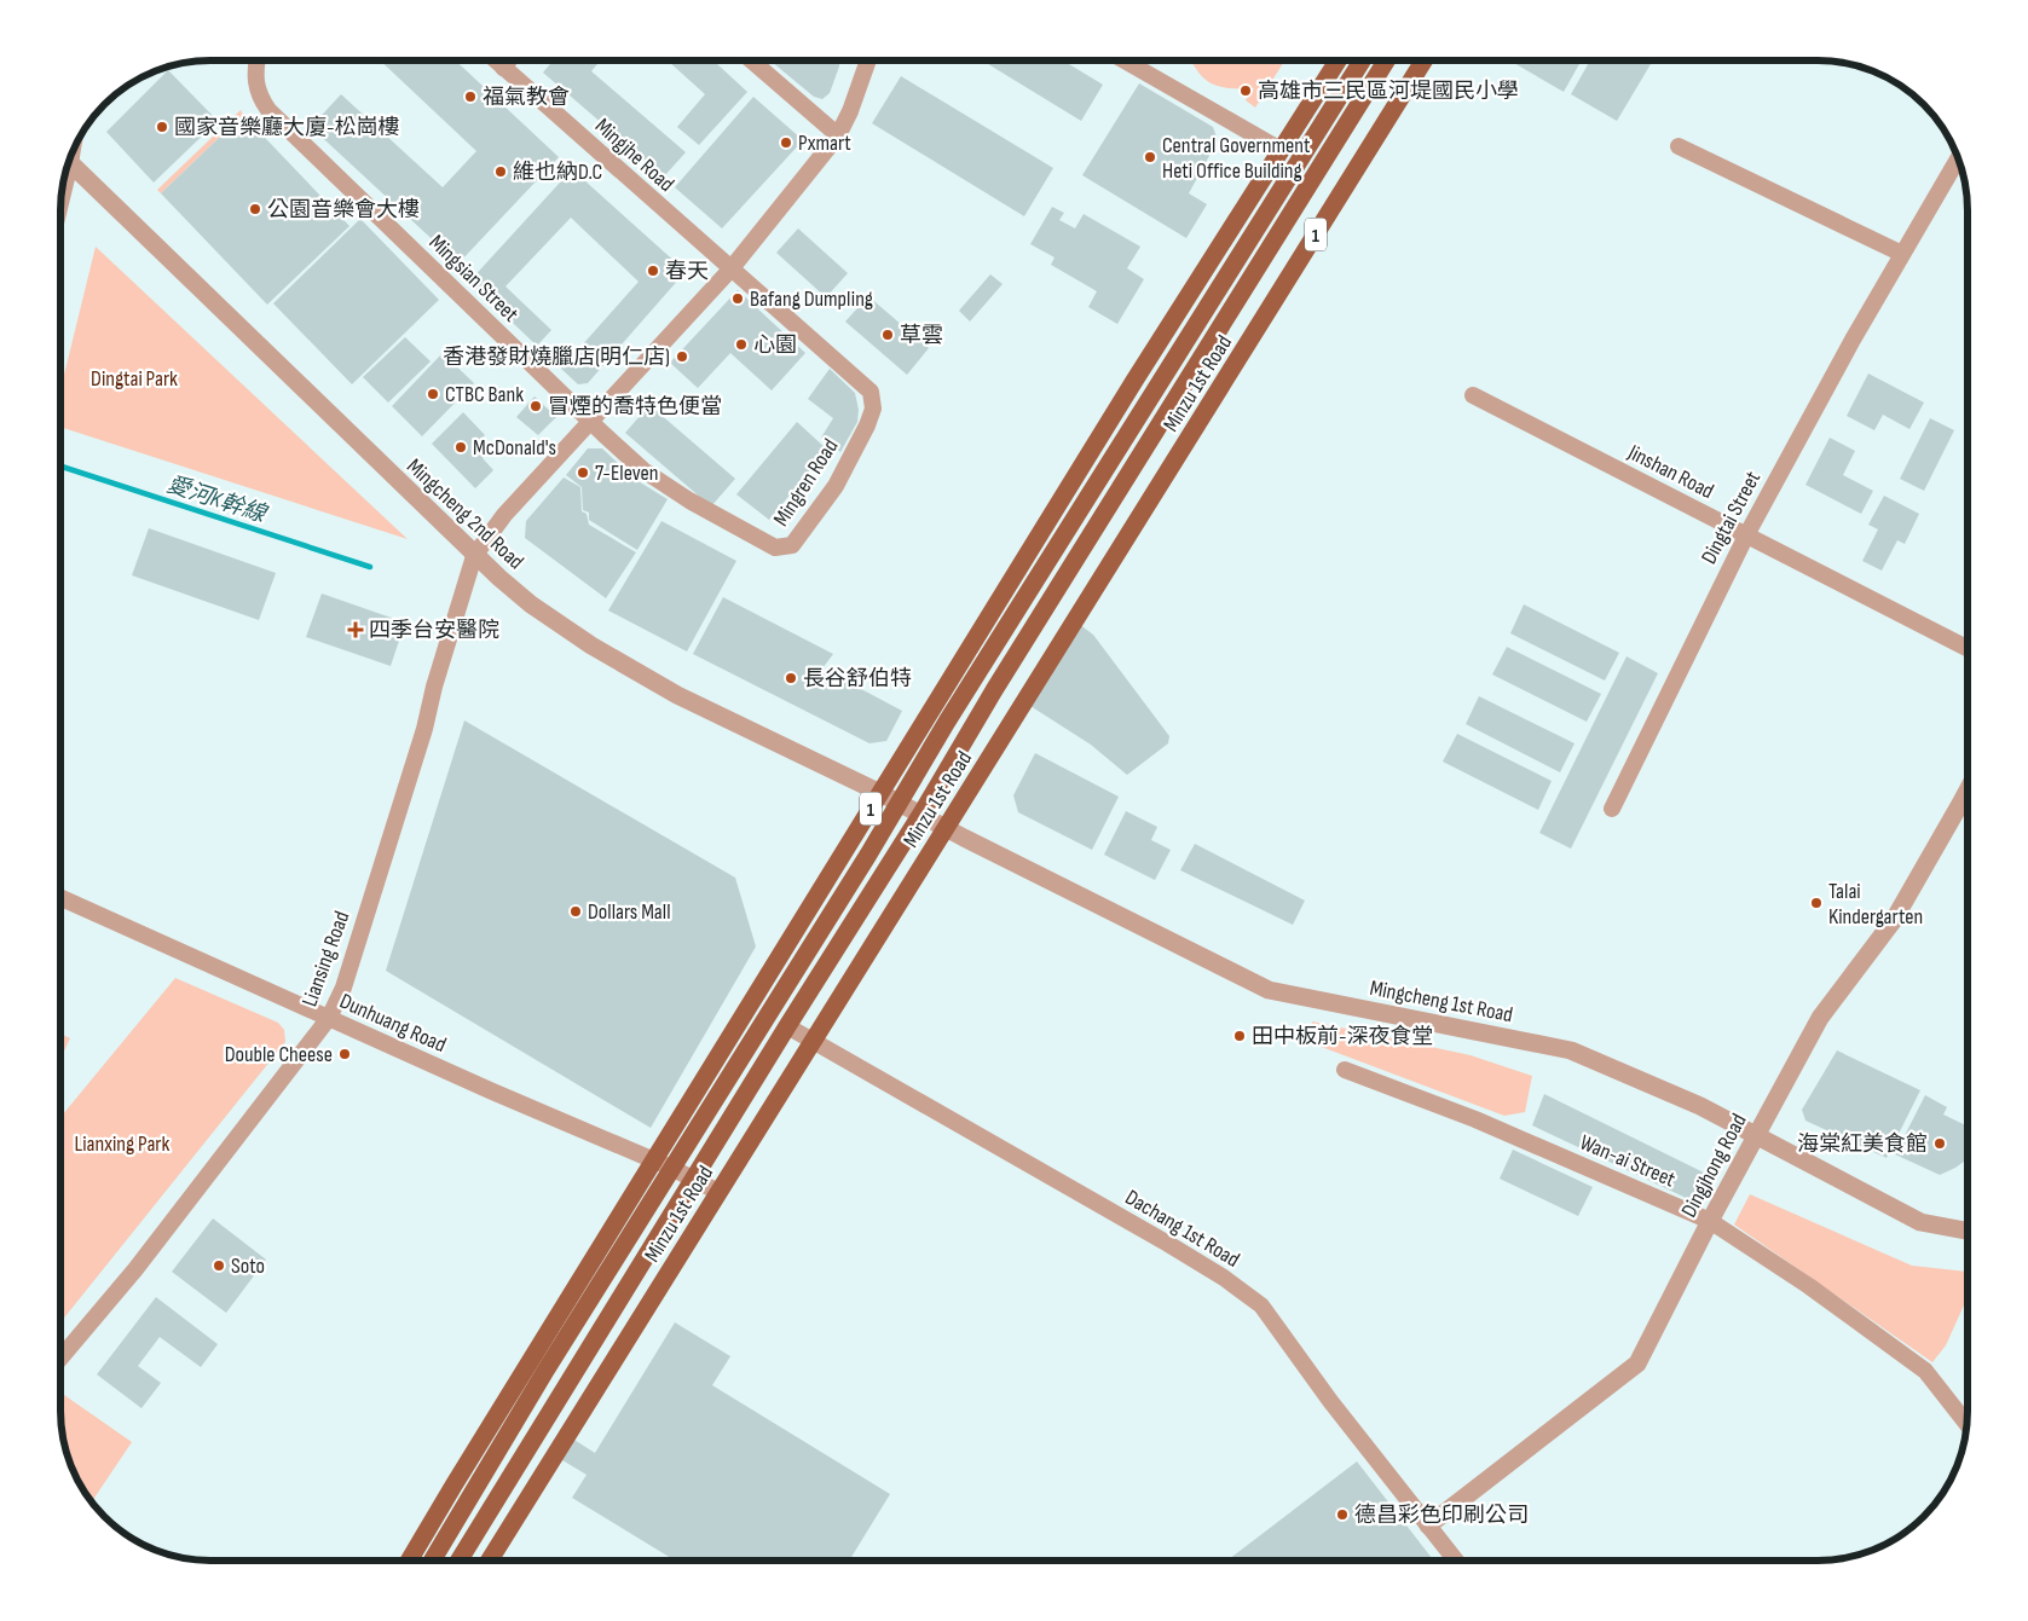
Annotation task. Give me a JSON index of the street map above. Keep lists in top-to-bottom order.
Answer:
{
  "streets": {
    "main road": ["1", "Minzu 1st Road"],
    "street": [
      "Mingjhe Road",
      "Mingsian Street",
      "Jinshan Road",
      "Mingren Road",
      "Mingcheng 2nd Road",
      "Dingtai Street",
      "Liansing Road",
      "Mingcheng 1st Road",
      "Dunhuang Road",
      "Wan-ai Street",
      "Dingjhong Road",
      "Dachang 1st Road"
    ]
  },
  "crossings": [
    ["Mingjhe Road", "Mingren Road"],
    ["1", "Mingcheng 2nd Road"],
    ["1", "Dunhuang Road"],
    ["Mingsian Street", "Mingren Road"],
    ["Minzu 1st Road", "Mingcheng 2nd Road"],
    ["Minzu 1st Road", "Mingcheng 1st Road"],
    ["Minzu 1st Road", "Dunhuang Road"],
    ["Minzu 1st Road", "Dachang 1st Road"],
    ["Jinshan Road", "Dingtai Street"],
    ["Mingcheng 2nd Road", "Liansing Road"],
    ["Mingcheng 2nd Road", "Mingcheng 1st Road"],
    ["Liansing Road", "Dunhuang Road"],
    ["Mingcheng 1st Road", "Dingjhong Road"],
    ["Wan-ai Street", "Dingjhong Road"],
    ["Dingjhong Road", "Dachang 1st Road"]
  ],
  "water": ["愛河K幹線"],
  "parks": ["Dingtai Park", "Lianxing Park"],
  "places": {
    "other": [
      "高雄市三民區河堤國民小學",
      "福氣教會",
      "國家音樂廳大廈-松崗樓",
      "Pxmart",
      "Central Government Heti Office Building",
      "維也納D.C",
      "公園音樂會大樓",
      "春天",
      "Bafang Dumpling",
      "草雲",
      "心園",
      "香港發財燒臘店(明仁店)",
      "CTBC Bank",
      "冒煙的喬特色便當",
      "McDonald's",
      "7-Eleven",
      "長谷舒伯特",
      "Talai Kindergarten",
      "Dollars Mall",
      "田中板前-深夜食堂",
      "Double Cheese",
      "海棠紅美食館",
      "Soto",
      "德昌彩色印刷公司"
    ],
    "health": ["四季台安醫院"]
  }
}
